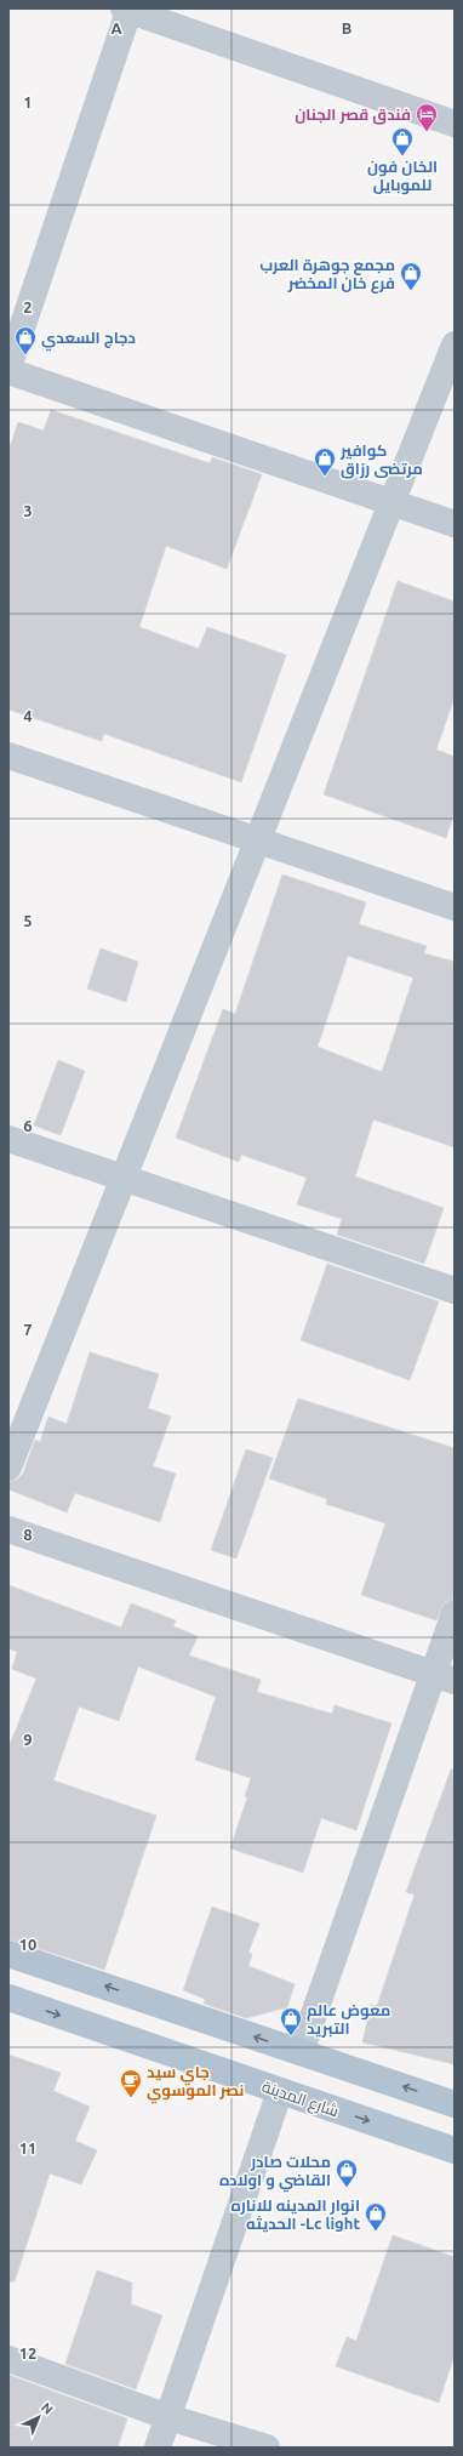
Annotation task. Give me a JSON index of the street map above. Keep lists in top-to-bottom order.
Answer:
{
  "streets": {
    "main road": ["شارع المدينة"]
  },
  "places": {
    "hotel": ["فندق قصر الجنان"],
    "shop": [
      "الخان فون للموبايل",
      "مجمع جوهرة العرب فرع خان المخضر",
      "دجاج السعدي",
      "كوافير مرتضى رزاق",
      "معوض عالم التبريد",
      "محلات صادر القاضي و اولاده",
      "انوار المدينه للاناره الحديثه -Lc light"
    ],
    "cafe": ["جاي سيد نصر الموسوي"]
  },
  "north": "top right",
  "grid": {
    "columns": ["A", "B"],
    "rows": [
      "1",
      "2",
      "3",
      "4",
      "5",
      "6",
      "7",
      "8",
      "9",
      "10",
      "11",
      "12"
    ]
  }
}
